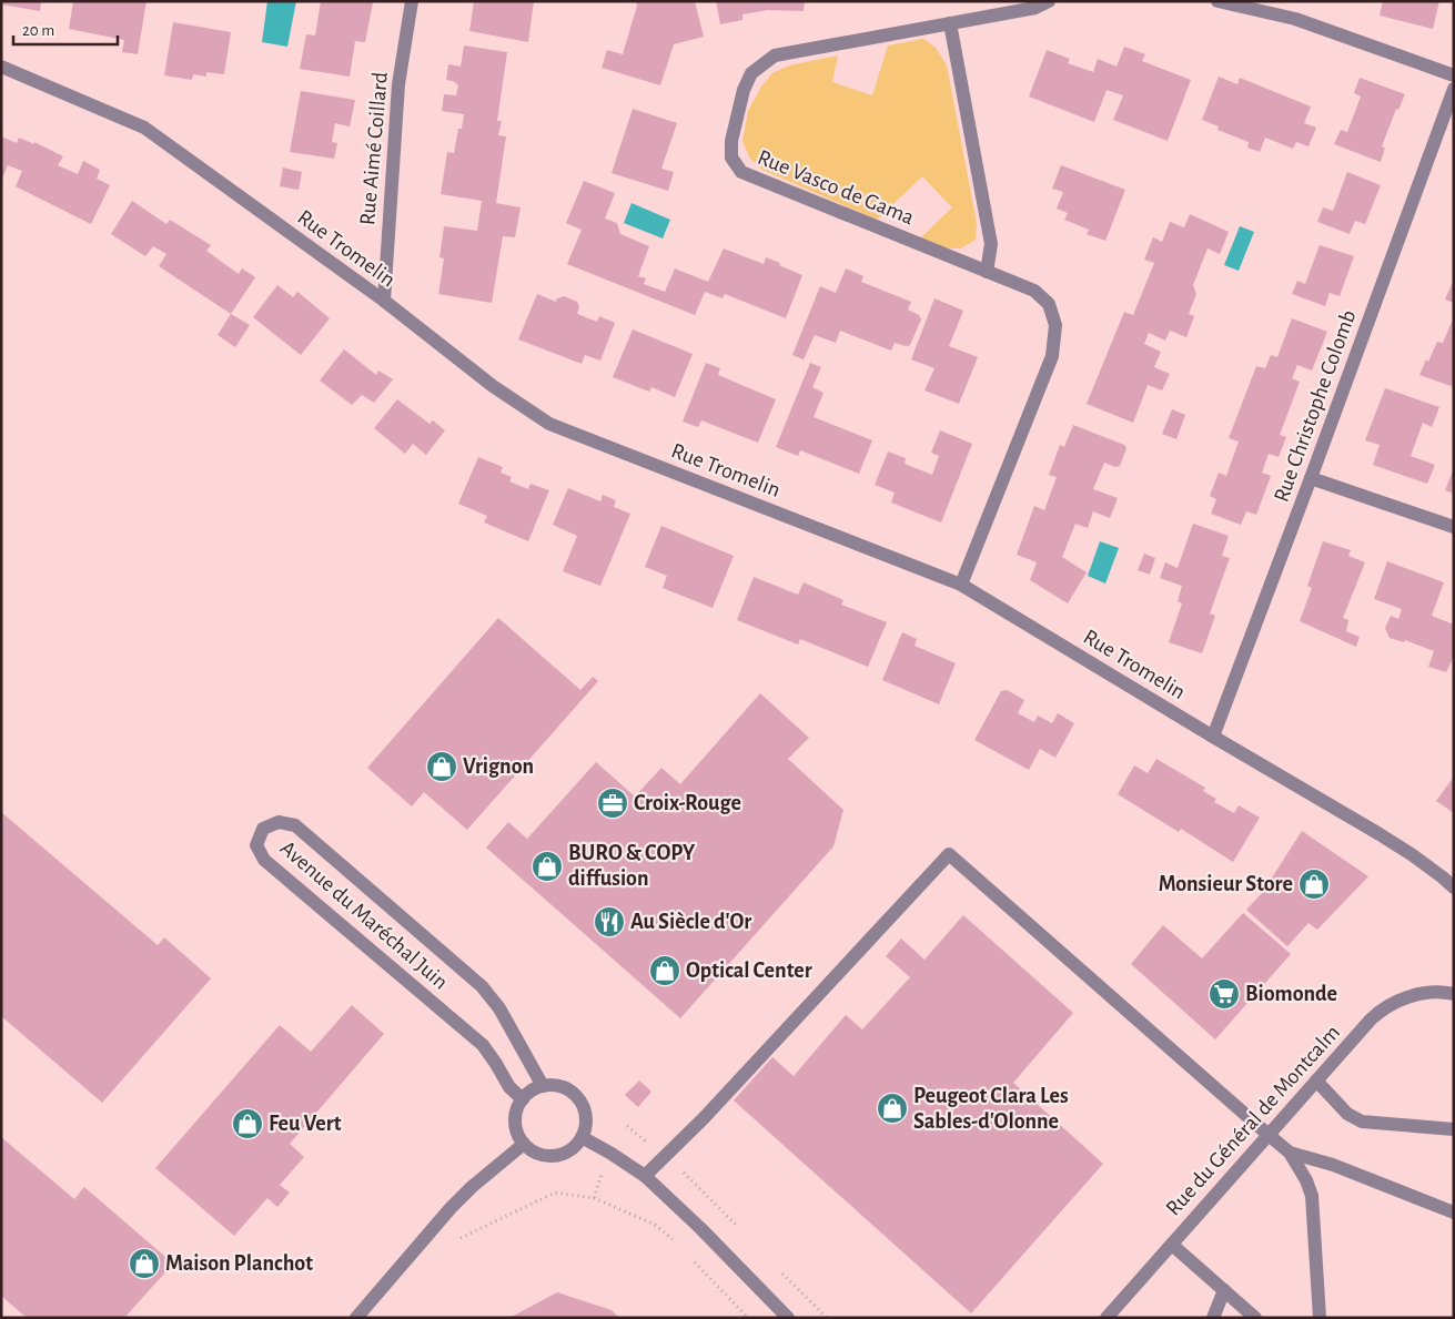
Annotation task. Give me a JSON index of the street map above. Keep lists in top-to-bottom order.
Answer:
{
  "streets": {
    "street": [
      "Rue Aimé Coillard",
      "Rue Vasco de Gama",
      "Rue Tromelin",
      "Rue Christophe Colomb",
      "Avenue du Maréchal Juin",
      "Rue du Général de Montcalm"
    ]
  },
  "crossings": [
    ["Rue Aimé Coillard", "Rue Tromelin"],
    ["Rue Vasco de Gama", "Rue Tromelin"],
    ["Rue Tromelin", "Rue Christophe Colomb"]
  ],
  "places": {
    "shop": [
      "Vrignon",
      "BURO & COPY diffusion",
      "Monsieur Store",
      "Optical Center",
      "Peugeot Clara Les Sables-d'Olonne",
      "Feu Vert",
      "Maison Planchot"
    ],
    "office": ["Croix-Rouge"],
    "restaurant": ["Au Siècle d'Or"],
    "supermarket": ["Biomonde"]
  },
  "scale_bar": "20 m"
}
